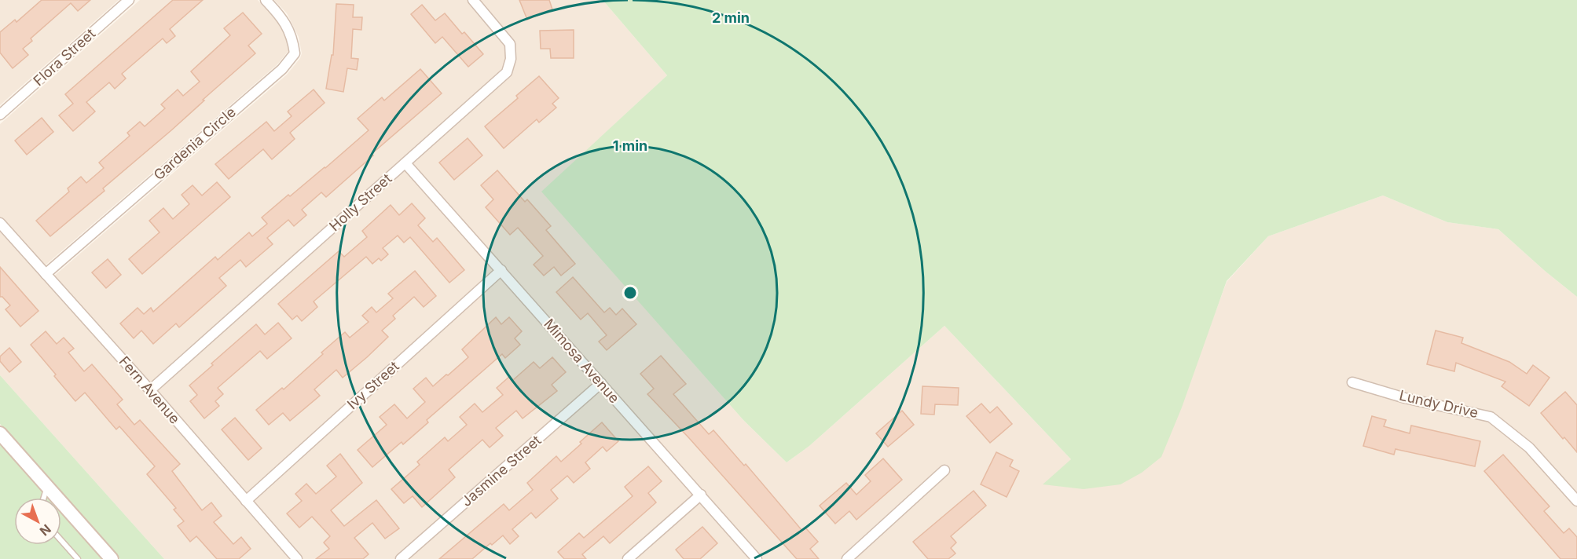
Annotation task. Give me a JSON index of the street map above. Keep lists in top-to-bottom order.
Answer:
{
  "streets": {
    "street": [
      "Flora Street",
      "Gardenia Circle",
      "Holly Street",
      "Mimosa Avenue",
      "Ivy Street",
      "Fern Avenue",
      "Lundy Drive",
      "Jasmine Street"
    ]
  },
  "crossings": [
    ["Gardenia Circle", "Fern Avenue"],
    ["Holly Street", "Mimosa Avenue"],
    ["Holly Street", "Fern Avenue"],
    ["Mimosa Avenue", "Ivy Street"],
    ["Mimosa Avenue", "Jasmine Street"],
    ["Ivy Street", "Fern Avenue"]
  ],
  "north": "bottom right",
  "rings": ["2 min", "1 min"]
}
